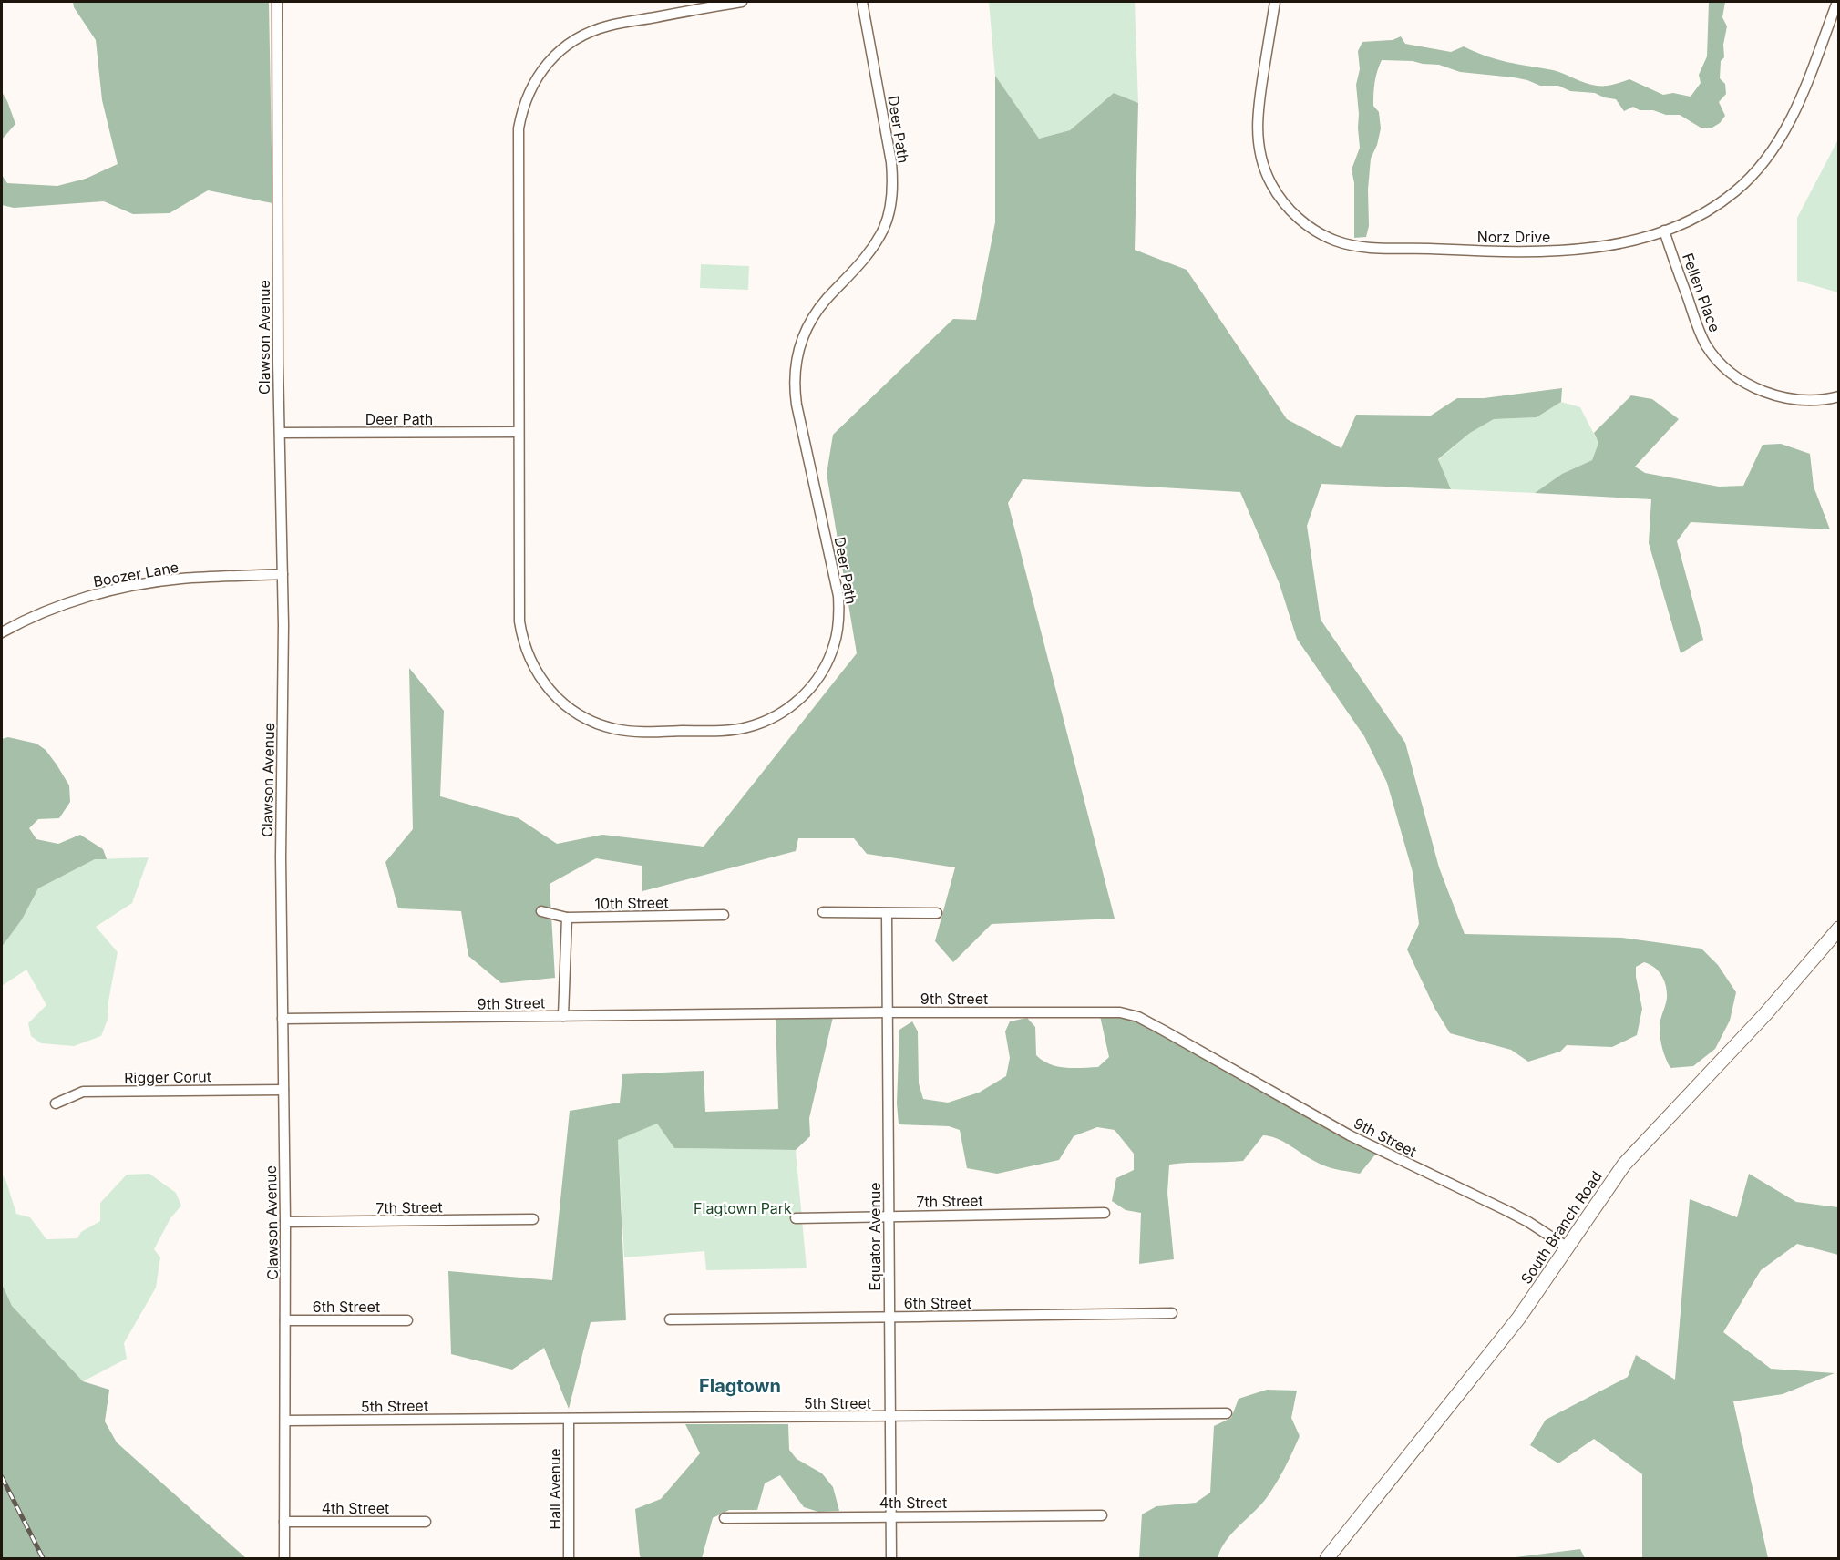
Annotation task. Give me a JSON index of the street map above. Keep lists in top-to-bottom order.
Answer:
{
  "streets": {
    "street": [
      "Deer Path",
      "Norz Drive",
      "Fellen Place",
      "Clawson Avenue",
      "Boozer Lane",
      "10th Street",
      "9th Street",
      "Rigger Corut",
      "7th Street",
      "South Branch Road",
      "Equator Avenue",
      "6th Street",
      "5th Street",
      "Hall Avenue",
      "4th Street"
    ]
  },
  "crossings": [
    ["Deer Path", "Clawson Avenue"],
    ["Norz Drive", "Fellen Place"],
    ["Clawson Avenue", "Boozer Lane"],
    ["Clawson Avenue", "9th Street"],
    ["Clawson Avenue", "Rigger Corut"],
    ["Clawson Avenue", "7th Street"],
    ["Clawson Avenue", "6th Street"],
    ["Clawson Avenue", "5th Street"],
    ["Clawson Avenue", "4th Street"],
    ["9th Street", "South Branch Road"],
    ["9th Street", "Equator Avenue"],
    ["7th Street", "Equator Avenue"],
    ["Equator Avenue", "6th Street"],
    ["Equator Avenue", "5th Street"],
    ["Equator Avenue", "4th Street"],
    ["5th Street", "Hall Avenue"]
  ],
  "districts": ["Flagtown"],
  "parks": ["Flagtown Park"]
}
